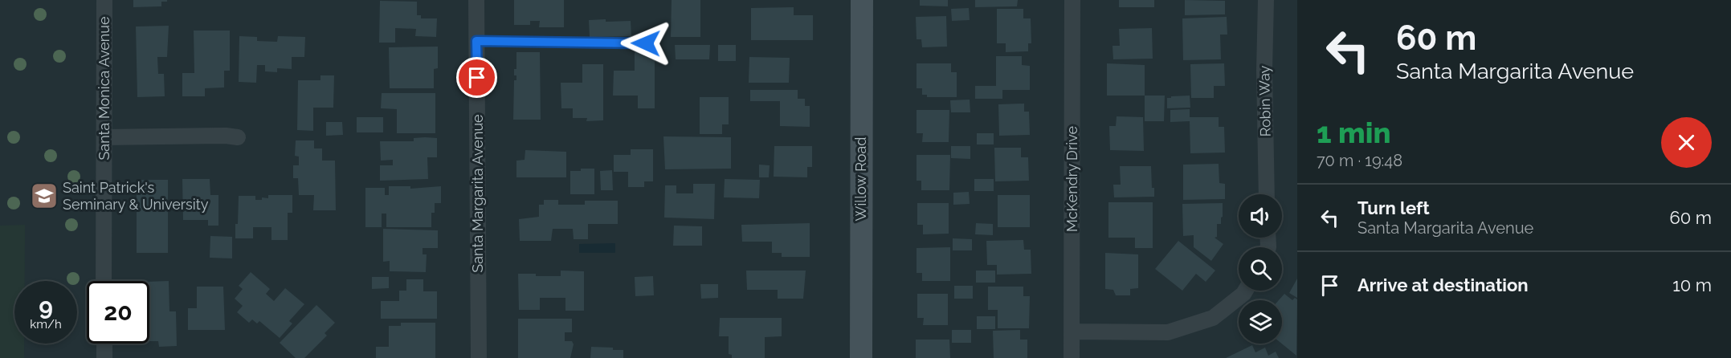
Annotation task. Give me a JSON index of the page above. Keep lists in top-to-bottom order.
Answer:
{
  "streets": {
    "main road": ["Willow Road"],
    "street": [
      "Santa Monica Avenue",
      "Robin Way",
      "McKendry Drive",
      "Santa Margarita Avenue"
    ]
  },
  "places": {
    "school or university": ["Saint Patrick's Seminary & University"]
  },
  "page": {
    "turn": ["60 m", "Santa Margarita Avenue"],
    "heading": ["1 min", "70 m · 19:48"],
    "list": [
      {
        "name": "Turn left",
        "note": "Santa Margarita Avenue",
        "value": "60 m"
      },
      {
        "name": "Arrive at destination",
        "value": "10 m"
      }
    ],
    "speed": "9 km/h",
    "limit": "20"
  }
}
